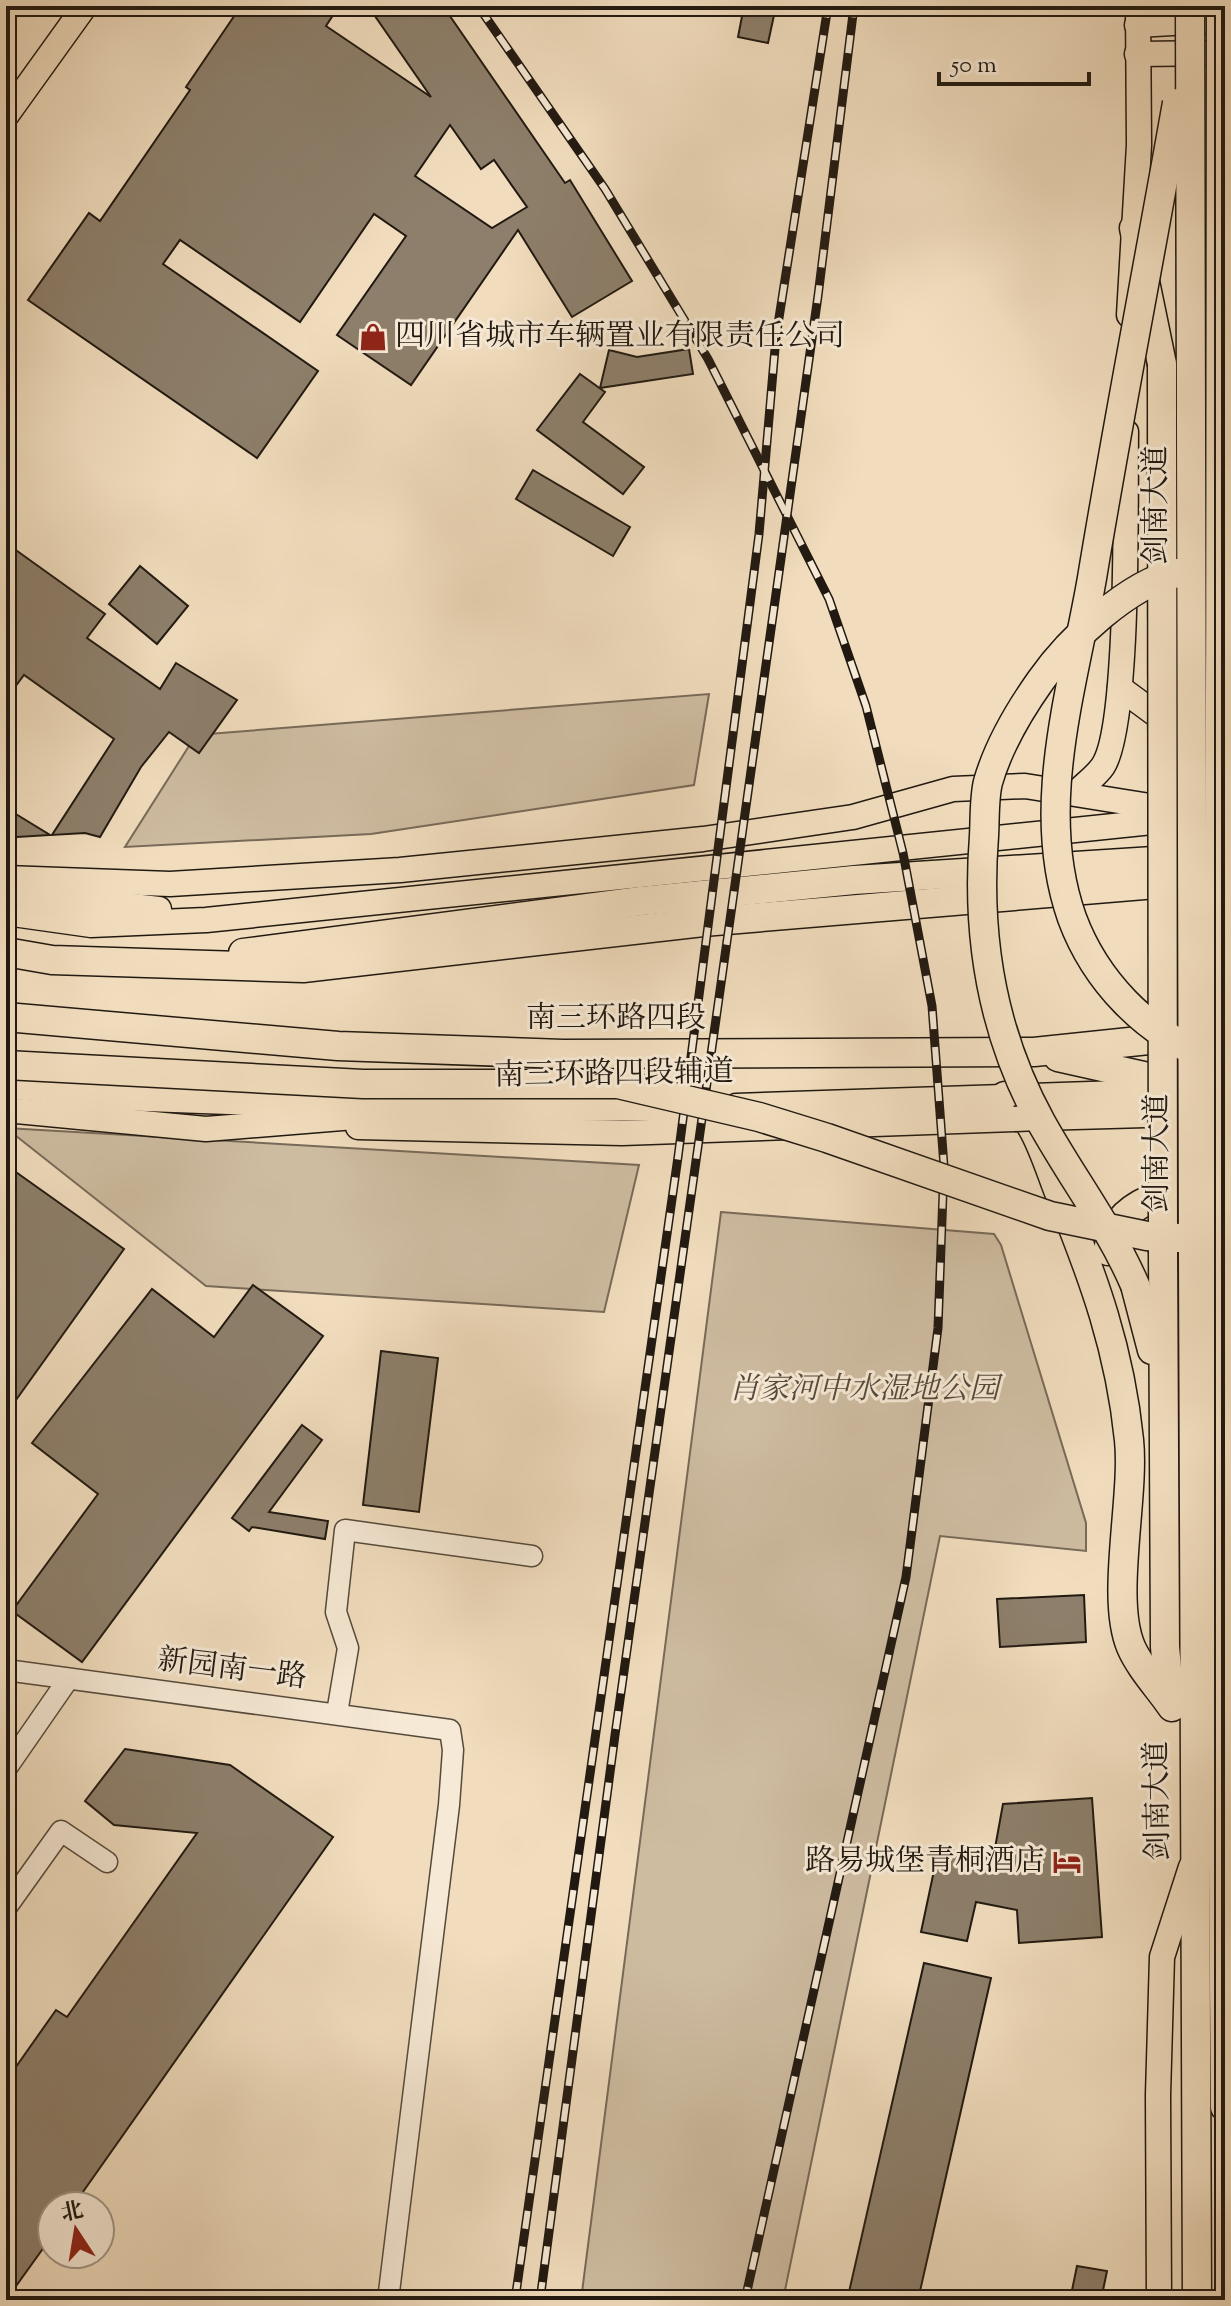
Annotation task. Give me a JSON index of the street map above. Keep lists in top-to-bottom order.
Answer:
{
  "streets": {
    "highway": ["剑南大道", "南三环路四段"],
    "main road": ["南三环路四段辅道"],
    "street": ["新园南一路"]
  },
  "parks": ["肖家河中水湿地公园"],
  "places": {
    "shop": ["四川省城市车辆置业有限责任公司"],
    "hotel": ["路易城堡青桐酒店"]
  },
  "scale_bar": "50 m",
  "north": "top"
}
